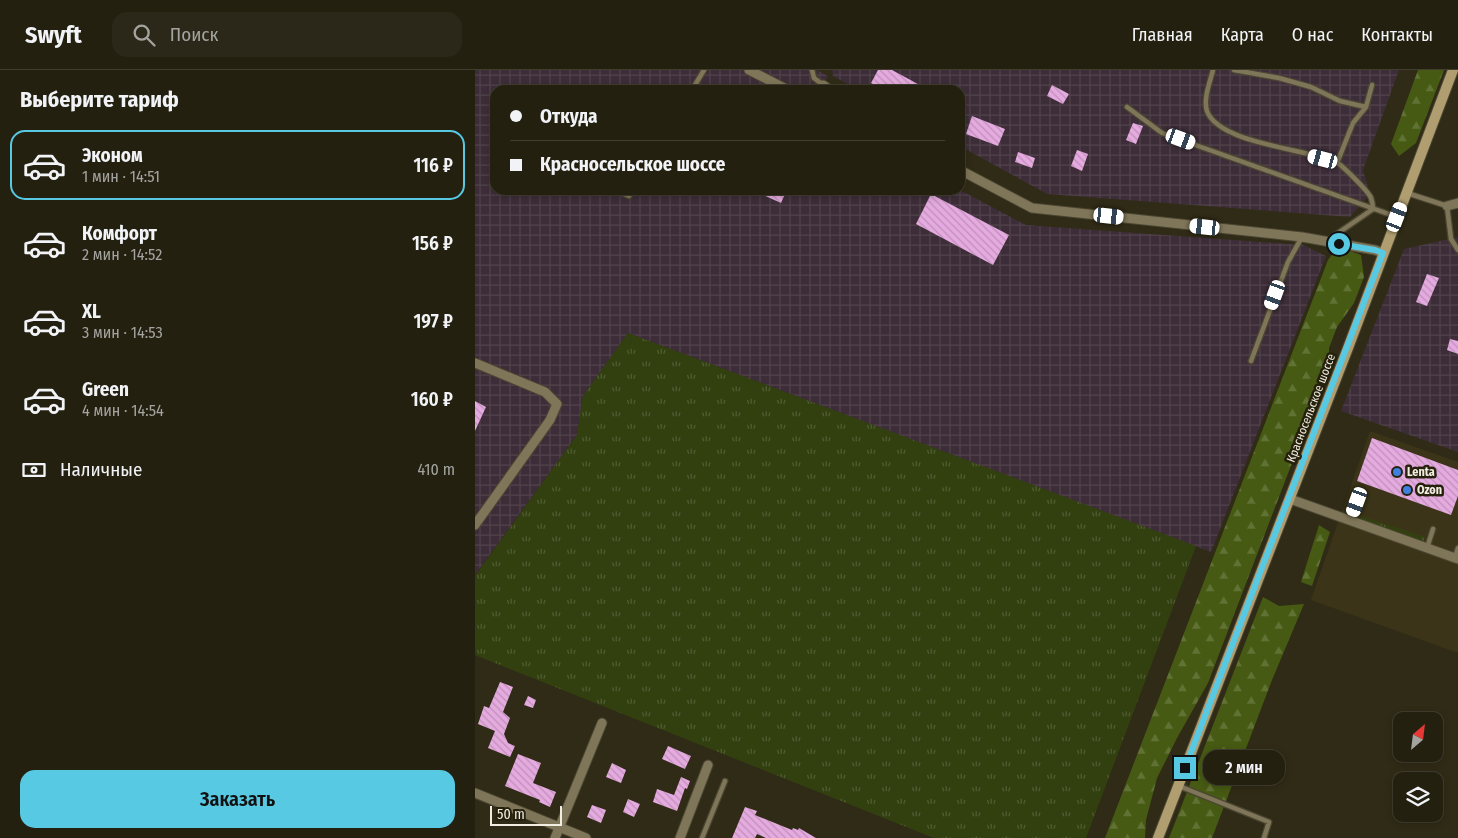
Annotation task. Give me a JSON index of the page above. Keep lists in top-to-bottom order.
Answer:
{
  "streets": {
    "main road": ["Красносельское шоссе"]
  },
  "places": ["Lenta", "Ozon"],
  "scale_bar": "50 m",
  "north": "top right",
  "page": {
    "header": "Swyft",
    "search": "Поиск",
    "nav": [
      "Главная",
      "Карта",
      "О нас",
      "Контакты"
    ],
    "heading": "Выберите тариф",
    "banner": ["Откуда", "Красносельское шоссе"],
    "list": [
      {
        "name": "Эконом",
        "note": "1 мин · 14:51",
        "value": "116 ₽"
      },
      {
        "name": "Комфорт",
        "note": "2 мин · 14:52",
        "value": "156 ₽"
      },
      {
        "name": "XL",
        "note": "3 мин · 14:53",
        "value": "197 ₽"
      },
      {
        "name": "Green",
        "note": "4 мин · 14:54",
        "value": "160 ₽"
      }
    ],
    "pay": ["Наличные", "410 m"],
    "bubble": "2 мин",
    "buttons": "Заказать",
    "scale": "50 m"
  }
}
